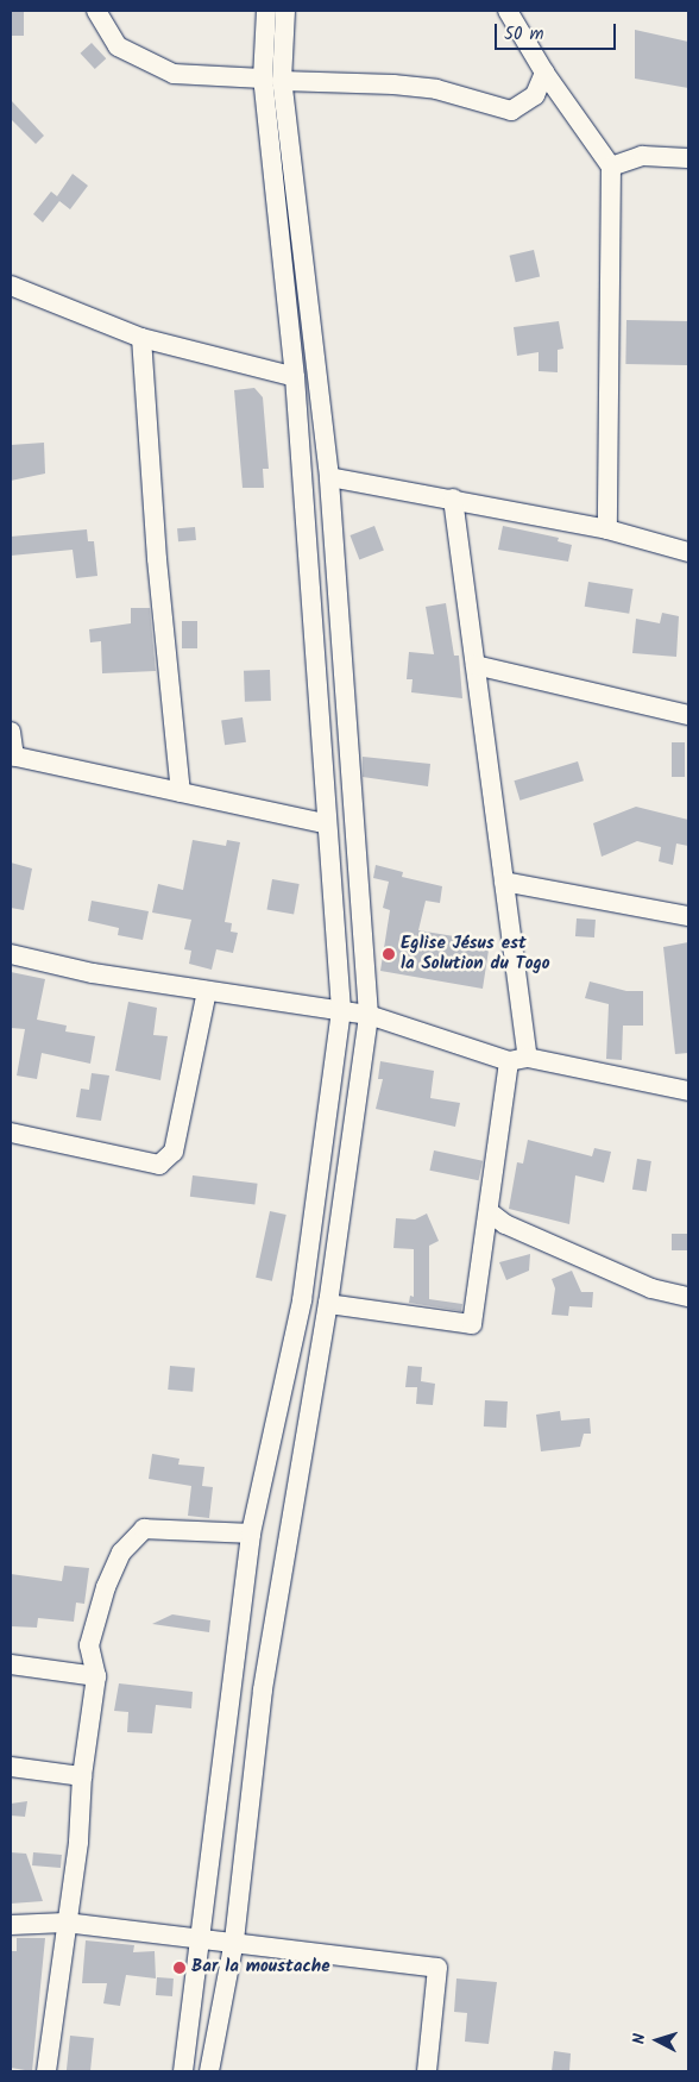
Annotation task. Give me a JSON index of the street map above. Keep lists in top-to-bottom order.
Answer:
{
  "places": ["Eglise Jésus est la Solution du Togo", "Bar la moustache"],
  "scale_bar": "50 m",
  "north": "left"
}
